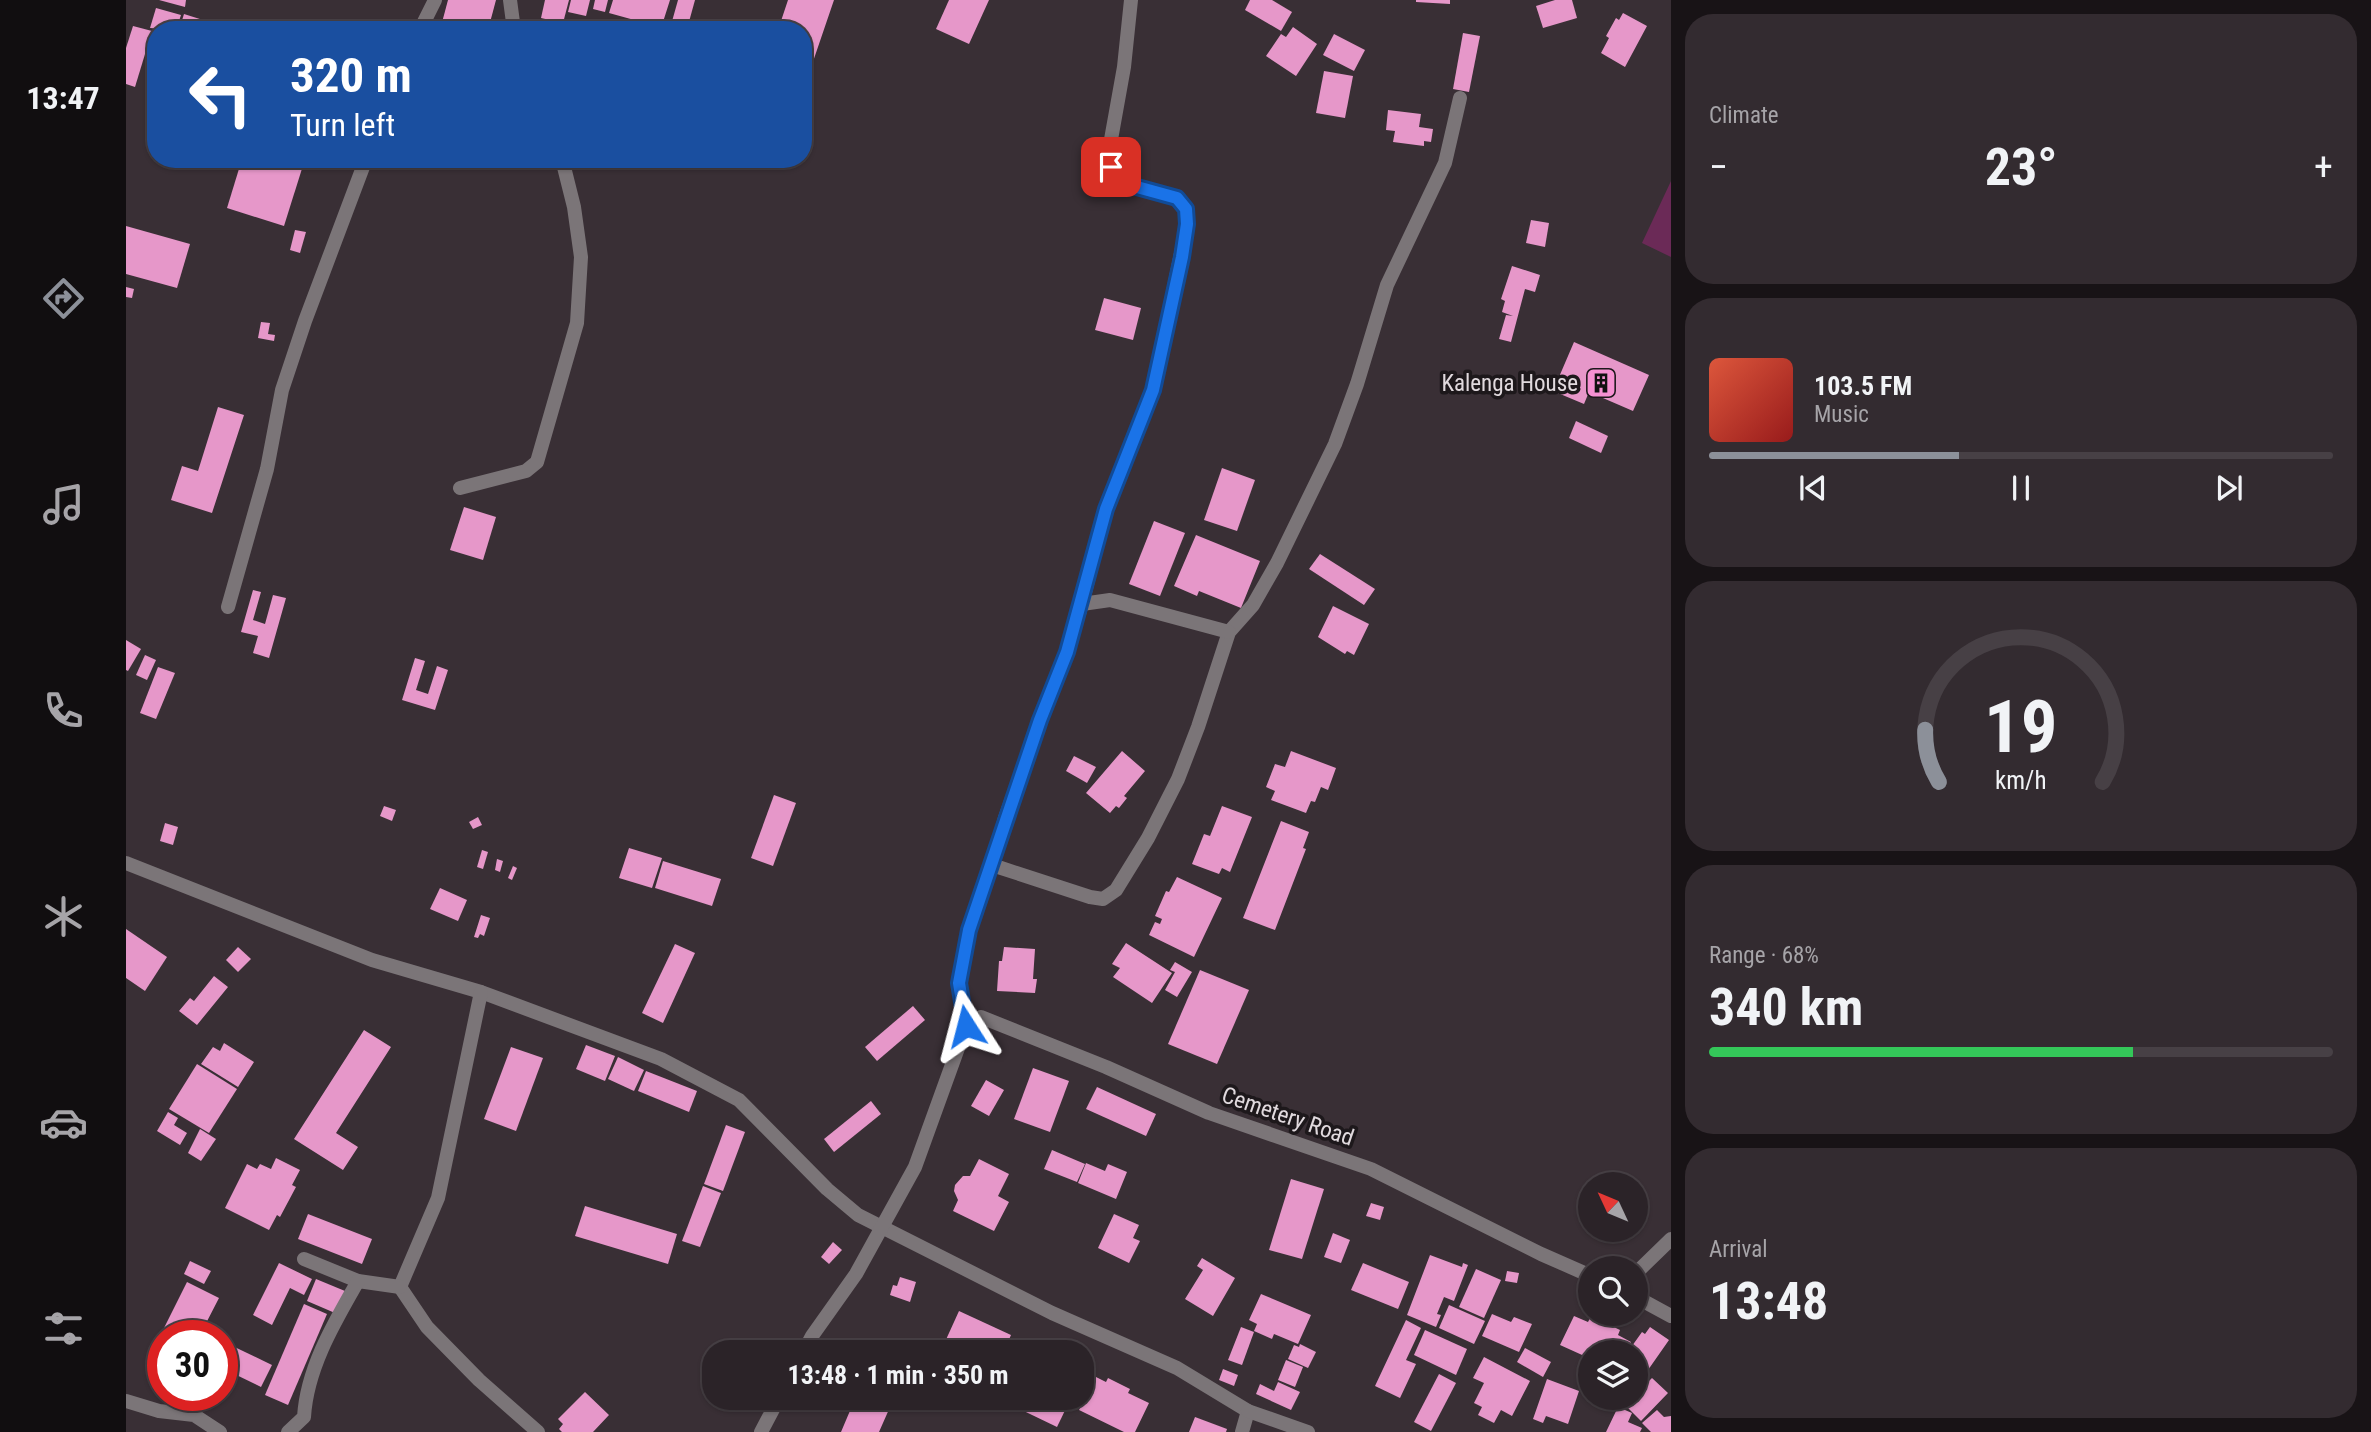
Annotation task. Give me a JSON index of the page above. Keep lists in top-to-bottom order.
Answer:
{
  "streets": {
    "street": ["Cemetery Road"]
  },
  "places": {
    "building": ["Kalenga House"]
  },
  "north": "top left",
  "page": {
    "tabs": "13:47",
    "tile": [
      "Climate",
      ["Range · 68%", "340 km"],
      ["Arrival", "13:48"]
    ],
    "turn": ["320 m", "Turn left"],
    "heat": ["−", "23°", "+"],
    "song": ["103.5 FM", "Music"],
    "limit": "30",
    "trip": "13:48 · 1 min · 350 m",
    "gauge": ["19", "km/h"]
  }
}
